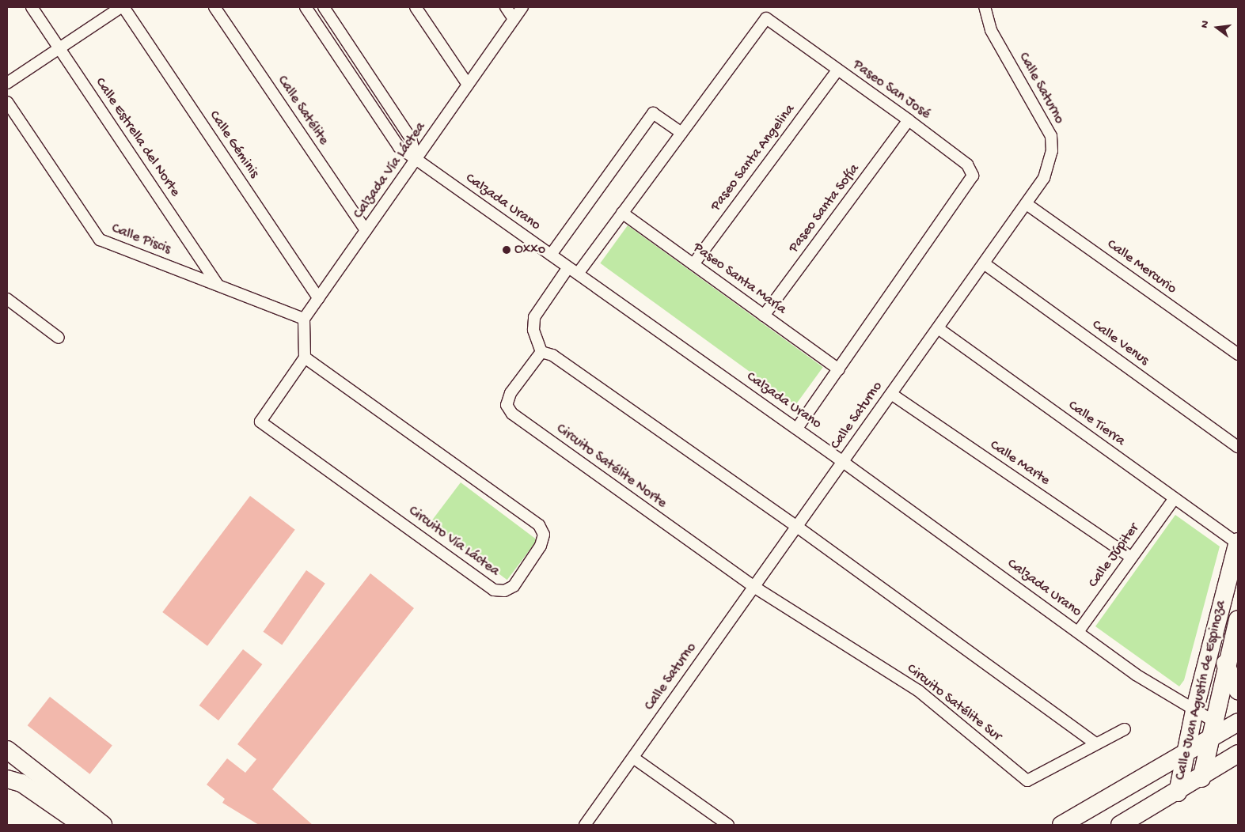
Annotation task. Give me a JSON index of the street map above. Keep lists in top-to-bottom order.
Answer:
{
  "streets": {
    "main road": ["Calle Juan Agustín de Espinoza"],
    "street": [
      "Calle Saturno",
      "Paseo San José",
      "Calle Satélite",
      "Calle Estrella del Norte",
      "Calle Géminis",
      "Paseo Santa Angelina",
      "Calzada Vía Láctea",
      "Calzada Urano",
      "Paseo Santa Sofía",
      "Calle Piscis",
      "Calle Mercurio",
      "Paseo Santa María",
      "Calle Venus",
      "Calle Tierra",
      "Calle Marte",
      "Circuito Satélite Norte",
      "Circuito Vía Láctea",
      "Calle Júpiter",
      "Circuito Satélite Sur"
    ]
  },
  "crossings": [
    ["Calle Saturno", "Calzada Urano"],
    ["Calle Saturno", "Calle Mercurio"],
    ["Calle Saturno", "Calle Venus"],
    ["Calle Saturno", "Calle Tierra"],
    ["Calle Saturno", "Calle Marte"],
    ["Calle Saturno", "Circuito Satélite Norte"],
    ["Calle Saturno", "Circuito Satélite Sur"],
    ["Paseo San José", "Paseo Santa Angelina"],
    ["Paseo San José", "Calzada Urano"],
    ["Paseo San José", "Paseo Santa Sofía"],
    ["Paseo San José", "Paseo Santa María"],
    ["Calle Satélite", "Calzada Vía Láctea"],
    ["Calle Estrella del Norte", "Calle Piscis"],
    ["Calle Géminis", "Calzada Vía Láctea"],
    ["Paseo Santa Angelina", "Paseo Santa María"],
    ["Calzada Vía Láctea", "Calzada Urano"],
    ["Calzada Vía Láctea", "Calle Piscis"],
    ["Calzada Urano", "Calle Júpiter"],
    ["Calzada Urano", "Calle Juan Agustín de Espinoza"],
    ["Paseo Santa Sofía", "Paseo Santa María"],
    ["Calle Tierra", "Calle Júpiter"],
    ["Calle Tierra", "Calle Juan Agustín de Espinoza"],
    ["Calle Marte", "Calle Júpiter"],
    ["Circuito Satélite Norte", "Circuito Satélite Sur"]
  ],
  "places": ["Oxxo"],
  "north": "left"
}
